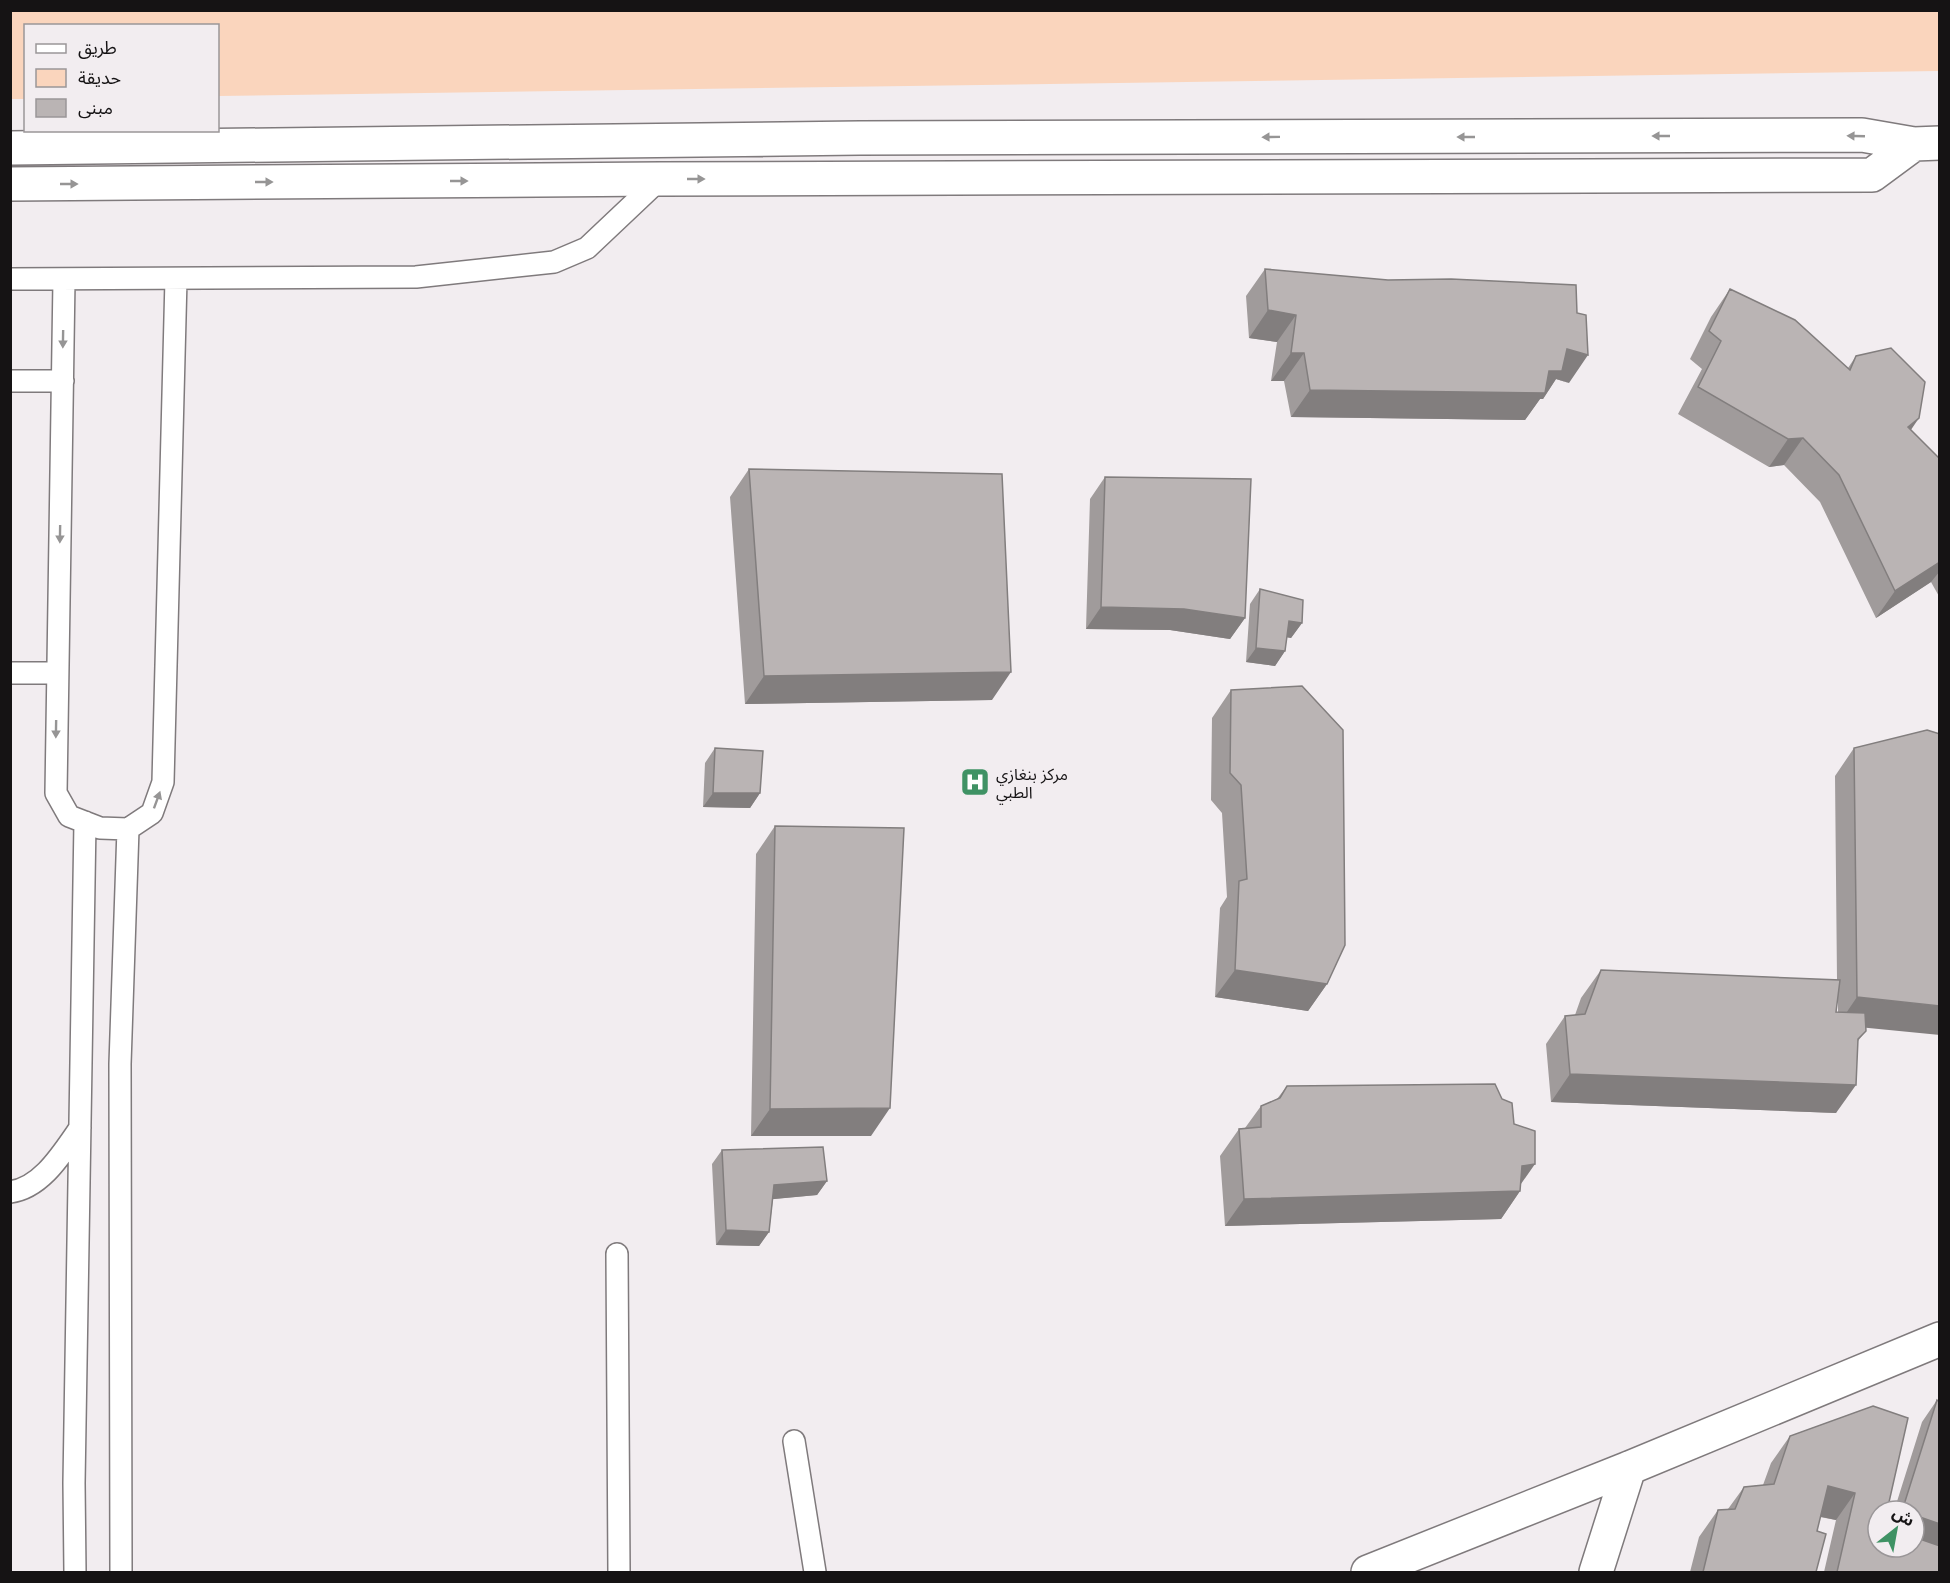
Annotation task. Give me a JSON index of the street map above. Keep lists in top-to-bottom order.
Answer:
{
  "places": {
    "hospital": ["مركز بنغازي الطبي"]
  },
  "legend": ["طريق", "حديقة", "مبنى"],
  "north": "top right"
}
